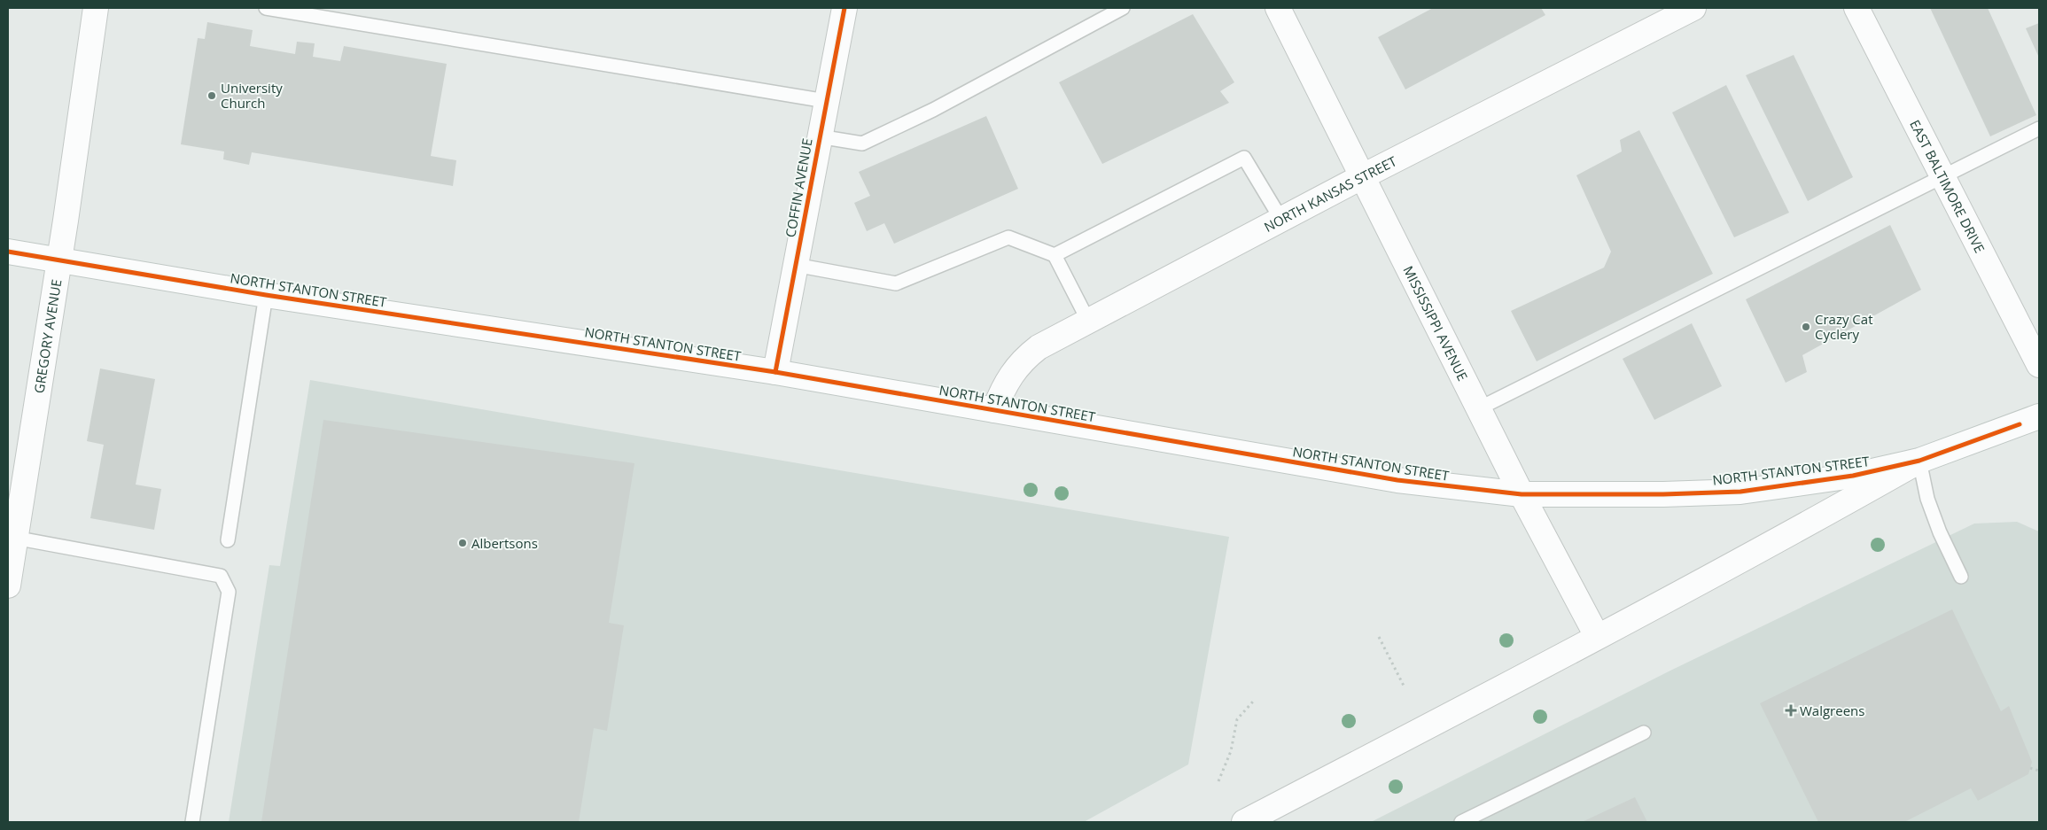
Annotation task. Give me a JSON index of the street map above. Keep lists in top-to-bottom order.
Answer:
{
  "streets": {
    "street": [
      "EAST BALTIMORE DRIVE",
      "COFFIN AVENUE",
      "NORTH KANSAS STREET",
      "NORTH STANTON STREET",
      "MISSISSIPPI AVENUE",
      "GREGORY AVENUE"
    ]
  },
  "crossings": [
    ["COFFIN AVENUE", "NORTH STANTON STREET"],
    ["NORTH KANSAS STREET", "NORTH STANTON STREET"],
    ["NORTH KANSAS STREET", "MISSISSIPPI AVENUE"],
    ["NORTH STANTON STREET", "MISSISSIPPI AVENUE"],
    ["NORTH STANTON STREET", "GREGORY AVENUE"]
  ],
  "places": {
    "other": ["University Church", "Crazy Cat Cyclery", "Albertsons"],
    "health": ["Walgreens"]
  }
}
